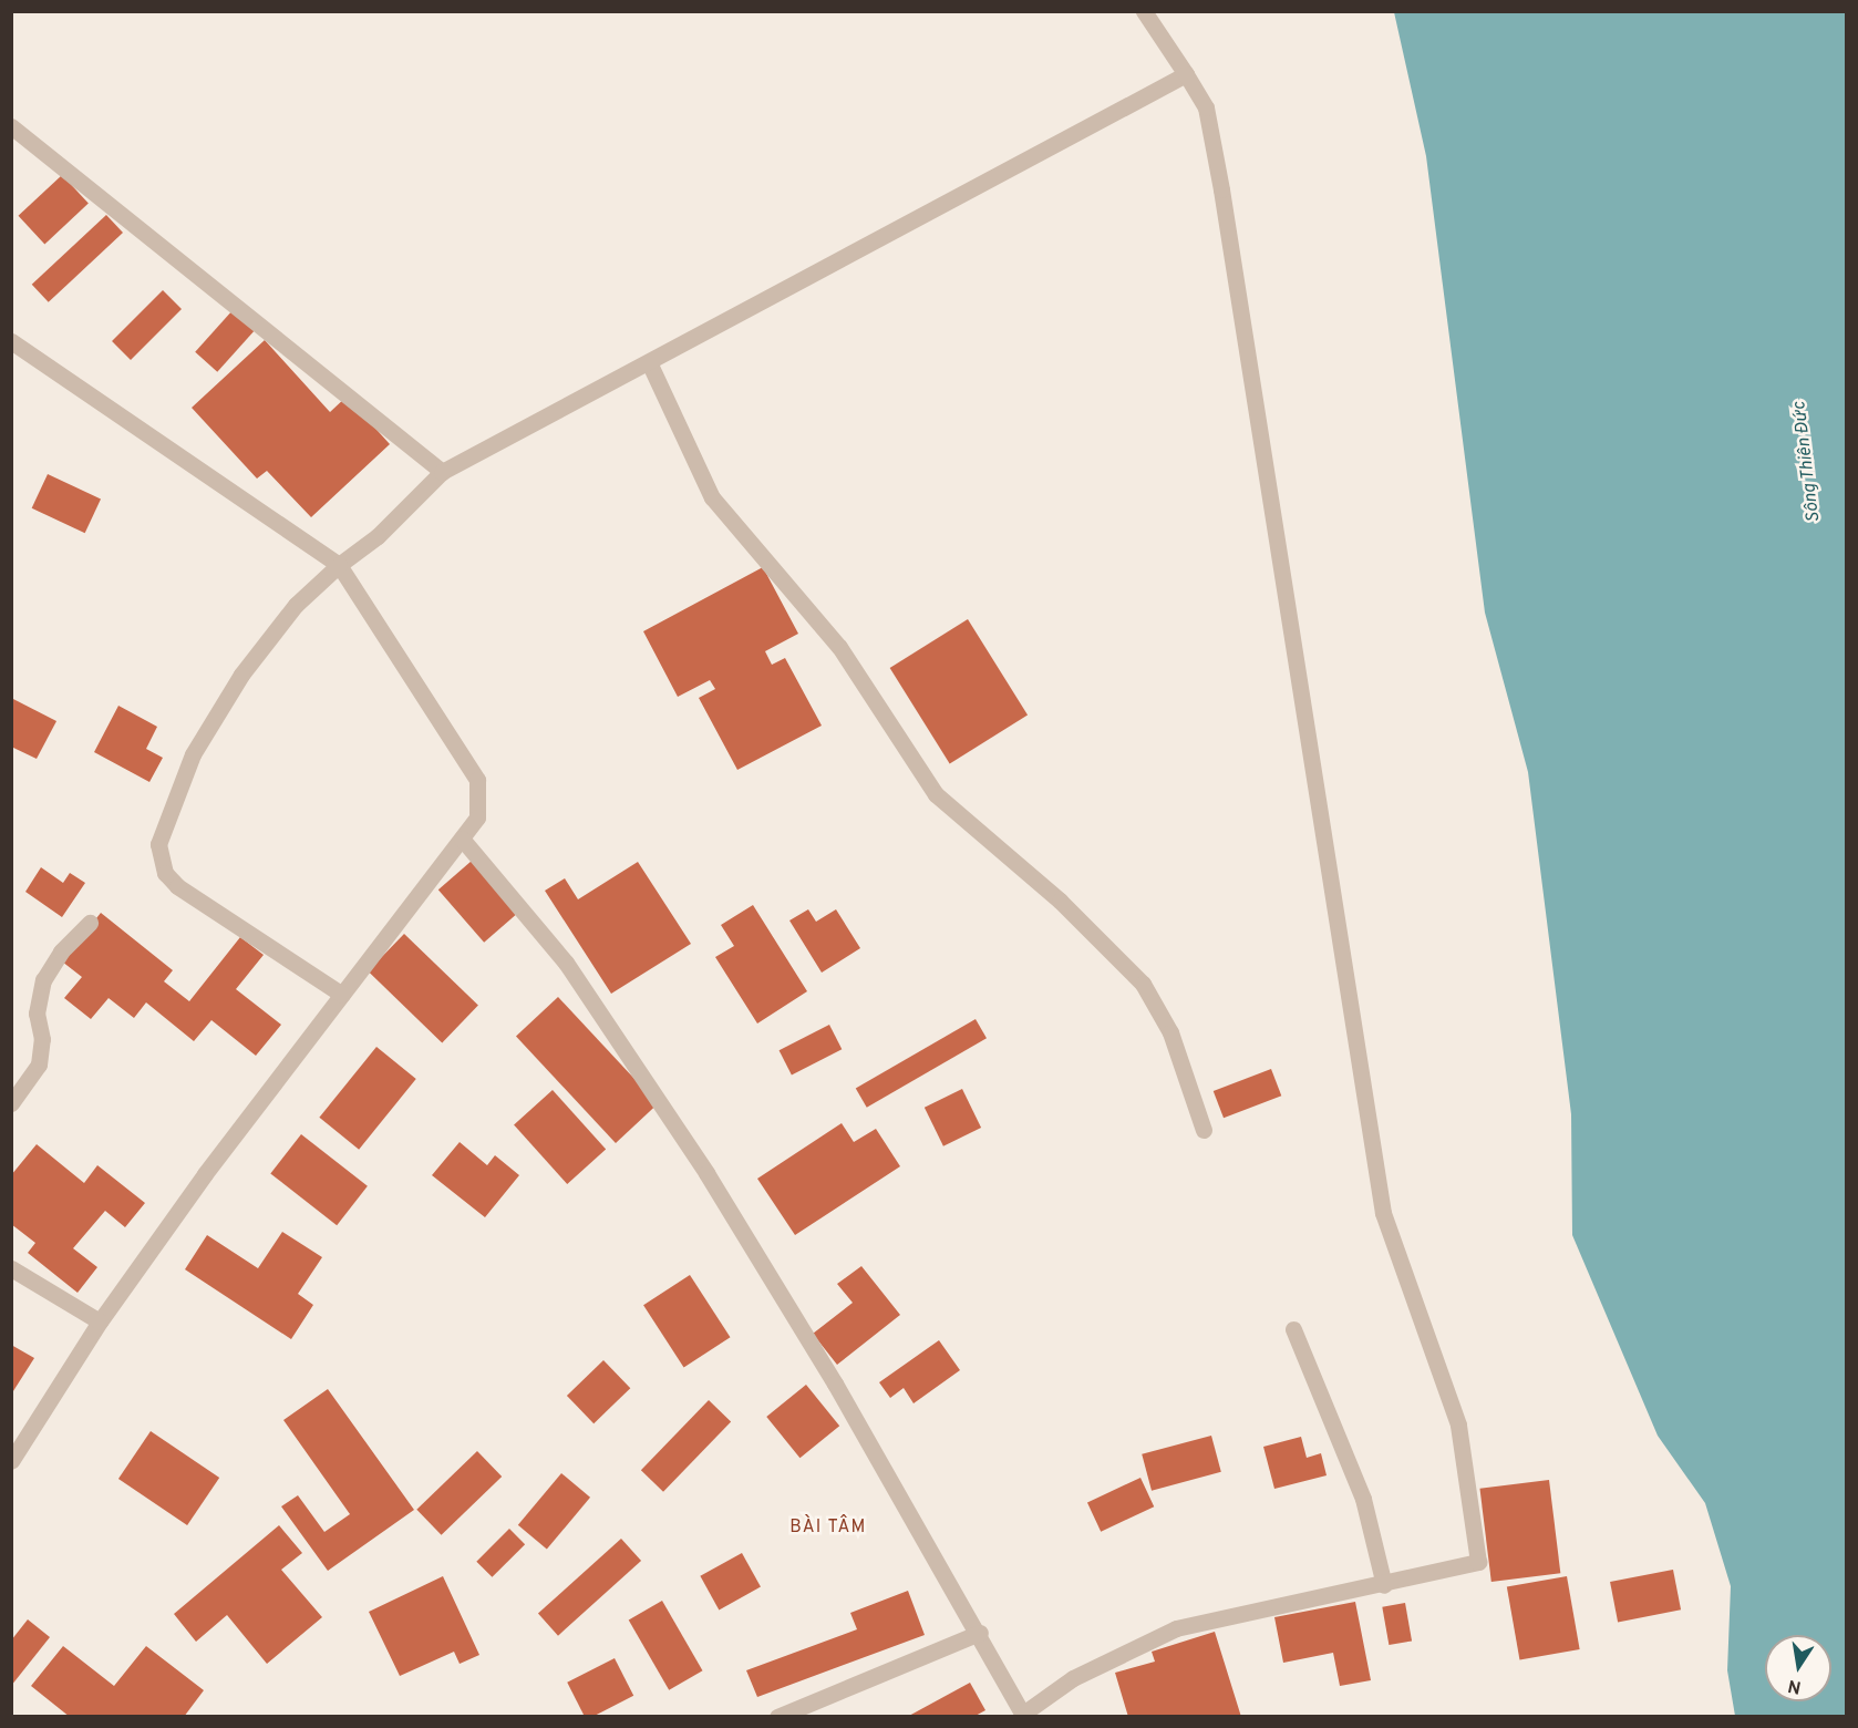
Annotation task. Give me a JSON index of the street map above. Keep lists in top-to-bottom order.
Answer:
{
  "districts": ["BÀI TÂM"],
  "water": ["Sông Thiên Đức"],
  "north": "bottom"
}
